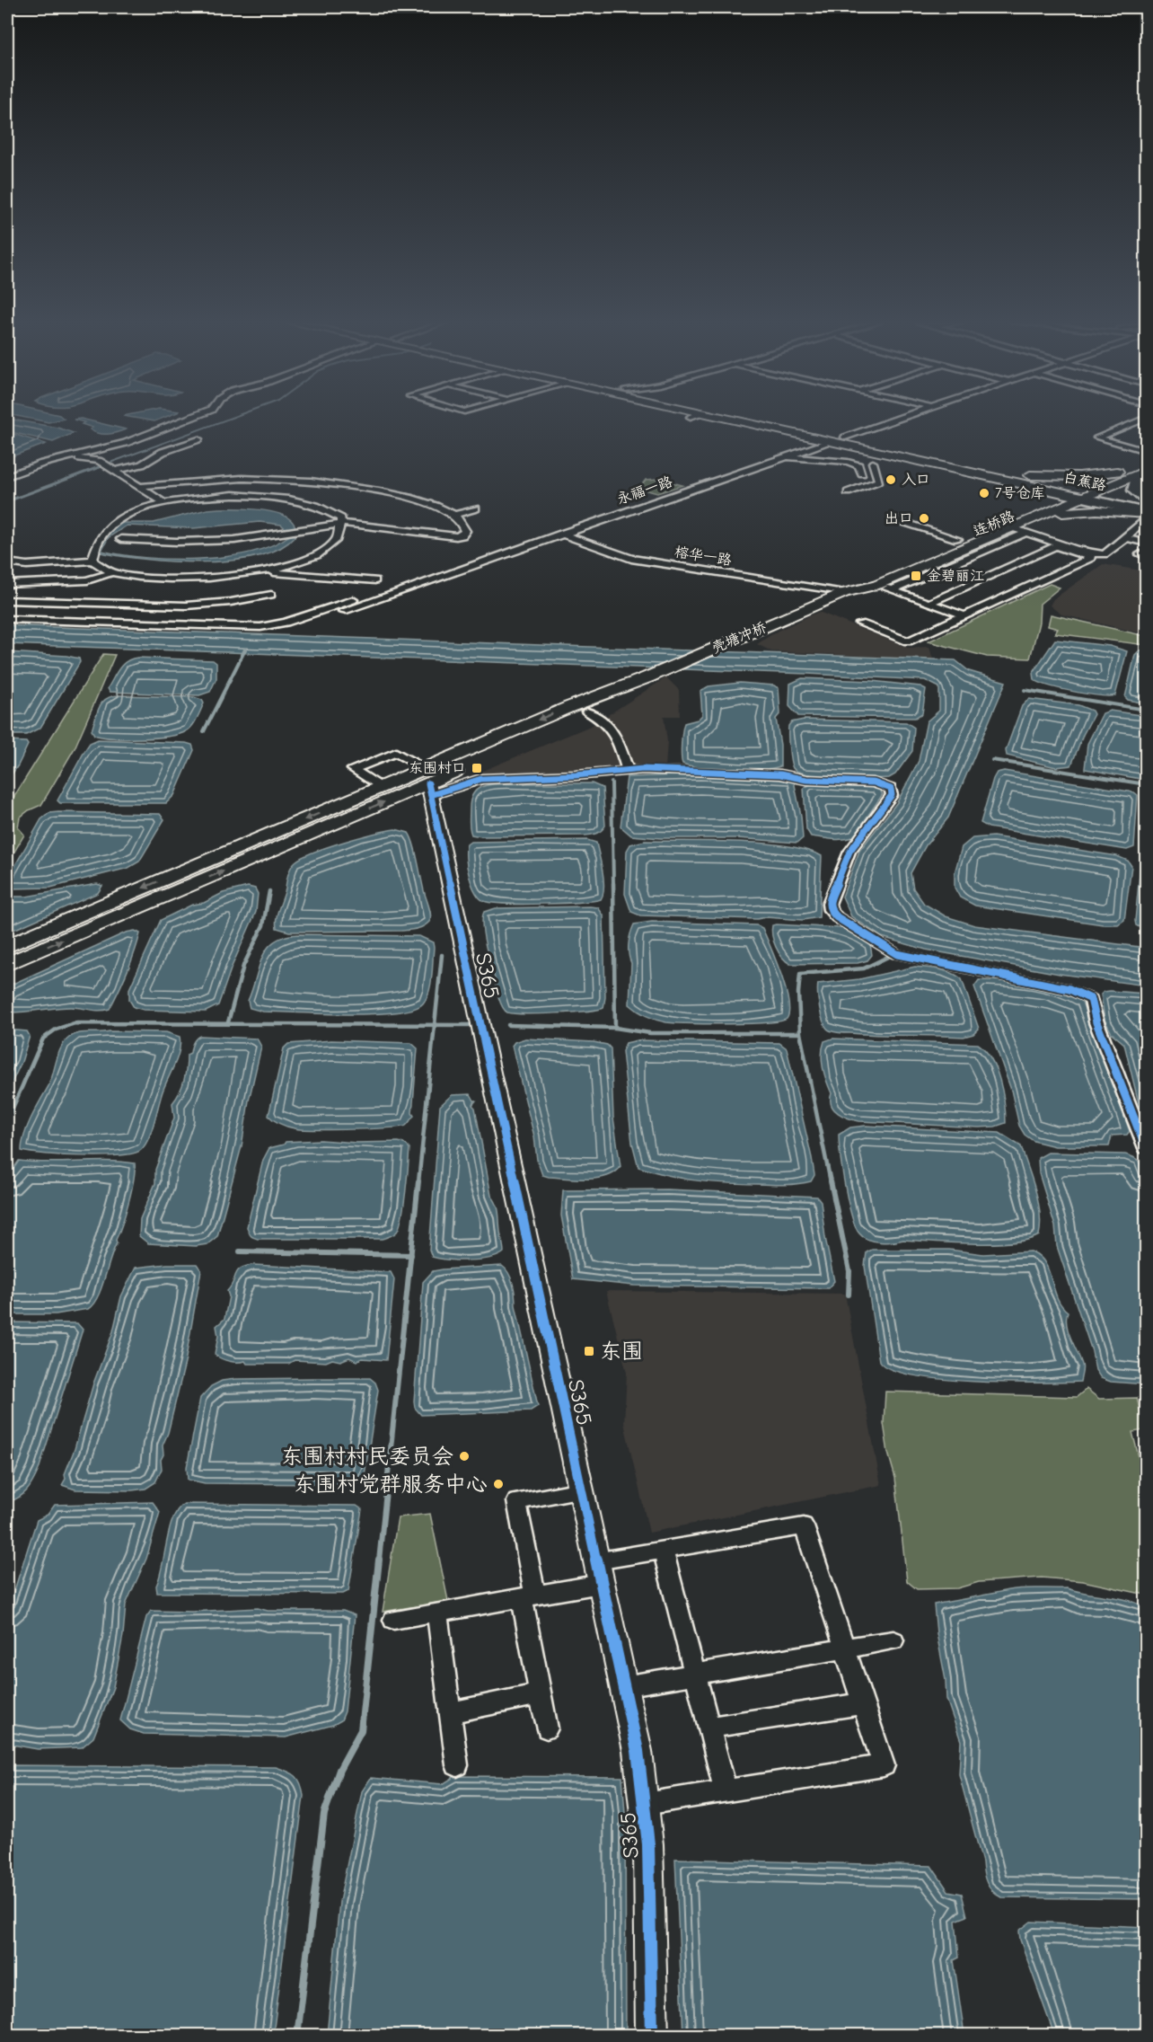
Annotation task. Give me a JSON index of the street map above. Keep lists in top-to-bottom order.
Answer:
{
  "streets": {
    "main road": ["白蕉路", "连桥路", "壳塘冲桥"],
    "street": ["永福一路", "榕华一路", "S365"]
  },
  "crossings": [
    ["白蕉路", "永福一路"],
    ["白蕉路", "连桥路"],
    ["永福一路", "榕华一路"],
    ["连桥路", "榕华一路"],
    ["连桥路", "壳塘冲桥"],
    ["榕华一路", "壳塘冲桥"]
  ],
  "places": {
    "other": [
      "入口",
      "7号仓库",
      "出口",
      "东围村村民委员会",
      "东围村党群服务中心"
    ],
    "transit": ["金碧丽江", "东围村口", "东围"]
  }
}
